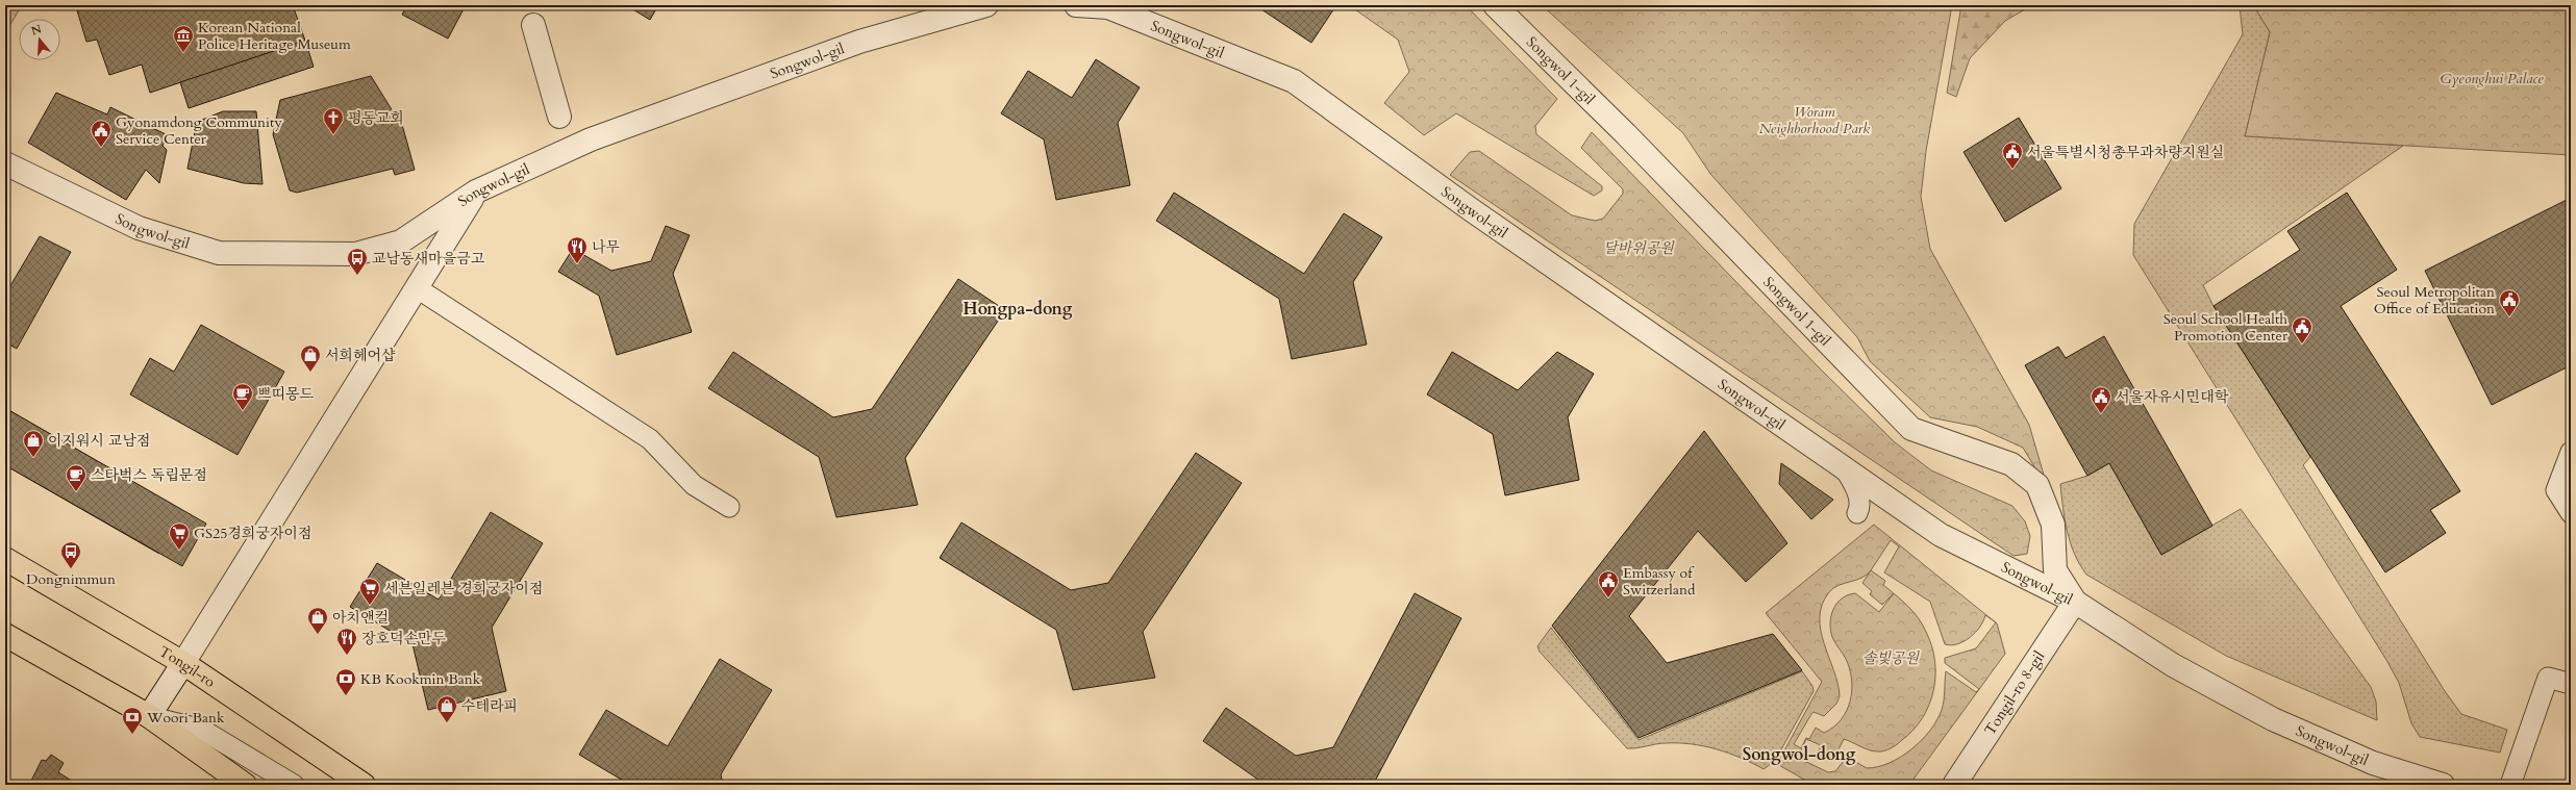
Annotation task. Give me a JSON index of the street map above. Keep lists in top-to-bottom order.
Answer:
{
  "streets": {
    "main road": ["Tongil-ro"],
    "street": ["Songwol-gil", "Songwol 1-gil", "Tongil-ro 8-gil"]
  },
  "crossings": [
    ["Songwol-gil", "Songwol 1-gil"],
    ["Songwol-gil", "Tongil-ro 8-gil"],
    ["Songwol 1-gil", "Tongil-ro 8-gil"]
  ],
  "districts": ["Hongpa-dong", "Songwol-dong"],
  "parks": [
    "Gyeonghui Palace",
    "Woram Neighborhood Park",
    "달바위공원",
    "솔빛공원"
  ],
  "places": {
    "museum": ["Korean National Police Heritage Museum"],
    "church": ["평동교회"],
    "public building": [
      "Gyonamdong Community Service Center",
      "서울특별시청총무과차량지원실",
      "Seoul Metropolitan Office of Education",
      "Seoul School Health Promotion Center",
      "서울자유시민대학",
      "Embassy of Switzerland"
    ],
    "restaurant": ["나무", "장호덕손만두"],
    "bus stop": ["교남동새마을금고", "Dongnimmun"],
    "shop": [
      "서희헤어샵",
      "이지워시 교남점",
      "아치앤컬",
      "수테라피"
    ],
    "cafe": ["쁘띠몽드", "스타벅스 독립문점"],
    "supermarket": ["GS25경희궁자이점", "세븐일레븐 경희궁자이점"],
    "bank": ["KB Kookmin Bank", "Woori Bank"]
  },
  "north": "top"
}
